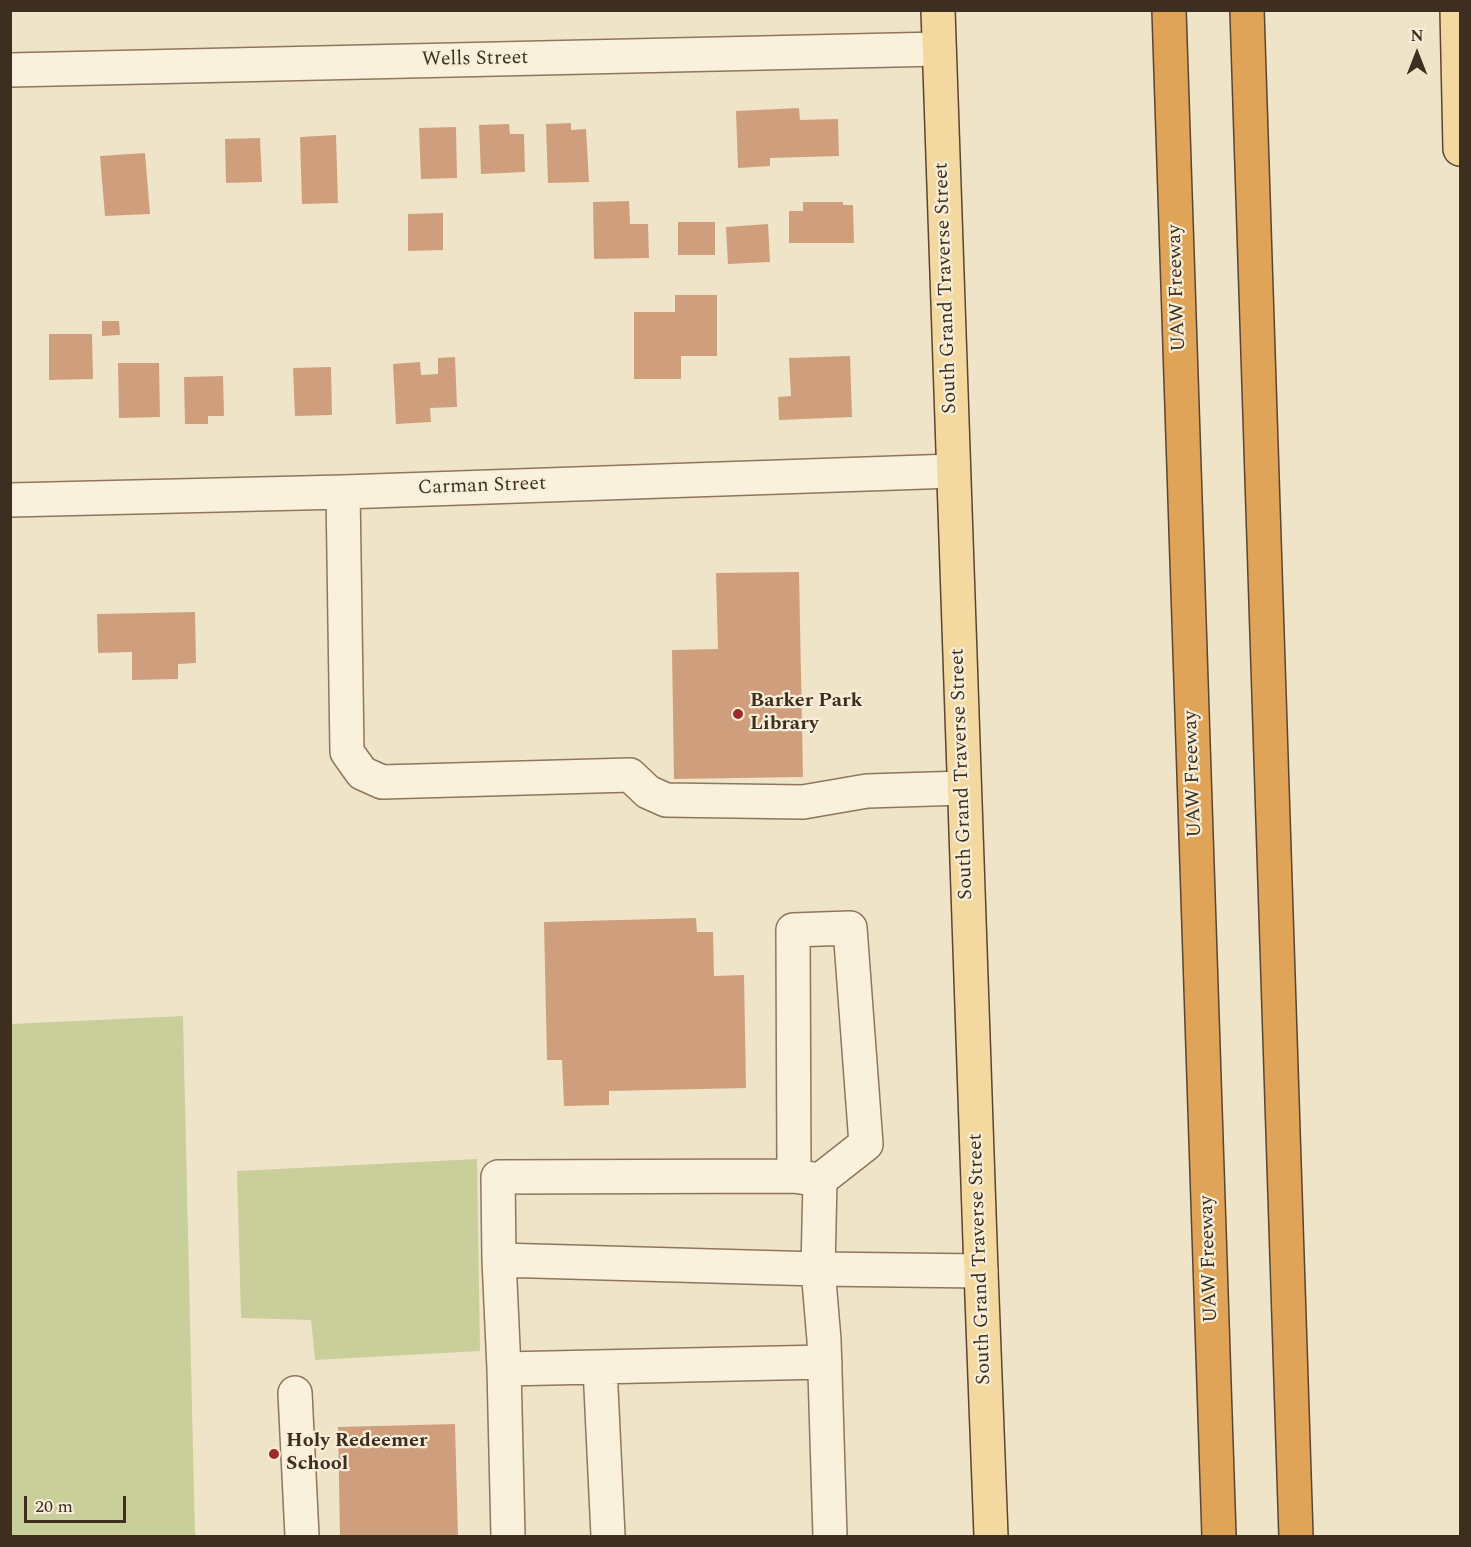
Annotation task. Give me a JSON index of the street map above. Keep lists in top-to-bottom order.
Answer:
{
  "streets": {
    "highway": ["UAW Freeway"],
    "main road": ["South Grand Traverse Street"],
    "street": ["Wells Street", "Carman Street"]
  },
  "crossings": [
    ["Wells Street", "South Grand Traverse Street"],
    ["South Grand Traverse Street", "Carman Street"]
  ],
  "places": ["Barker Park Library", "Holy Redeemer School"],
  "scale_bar": "20 m",
  "north": "top"
}
